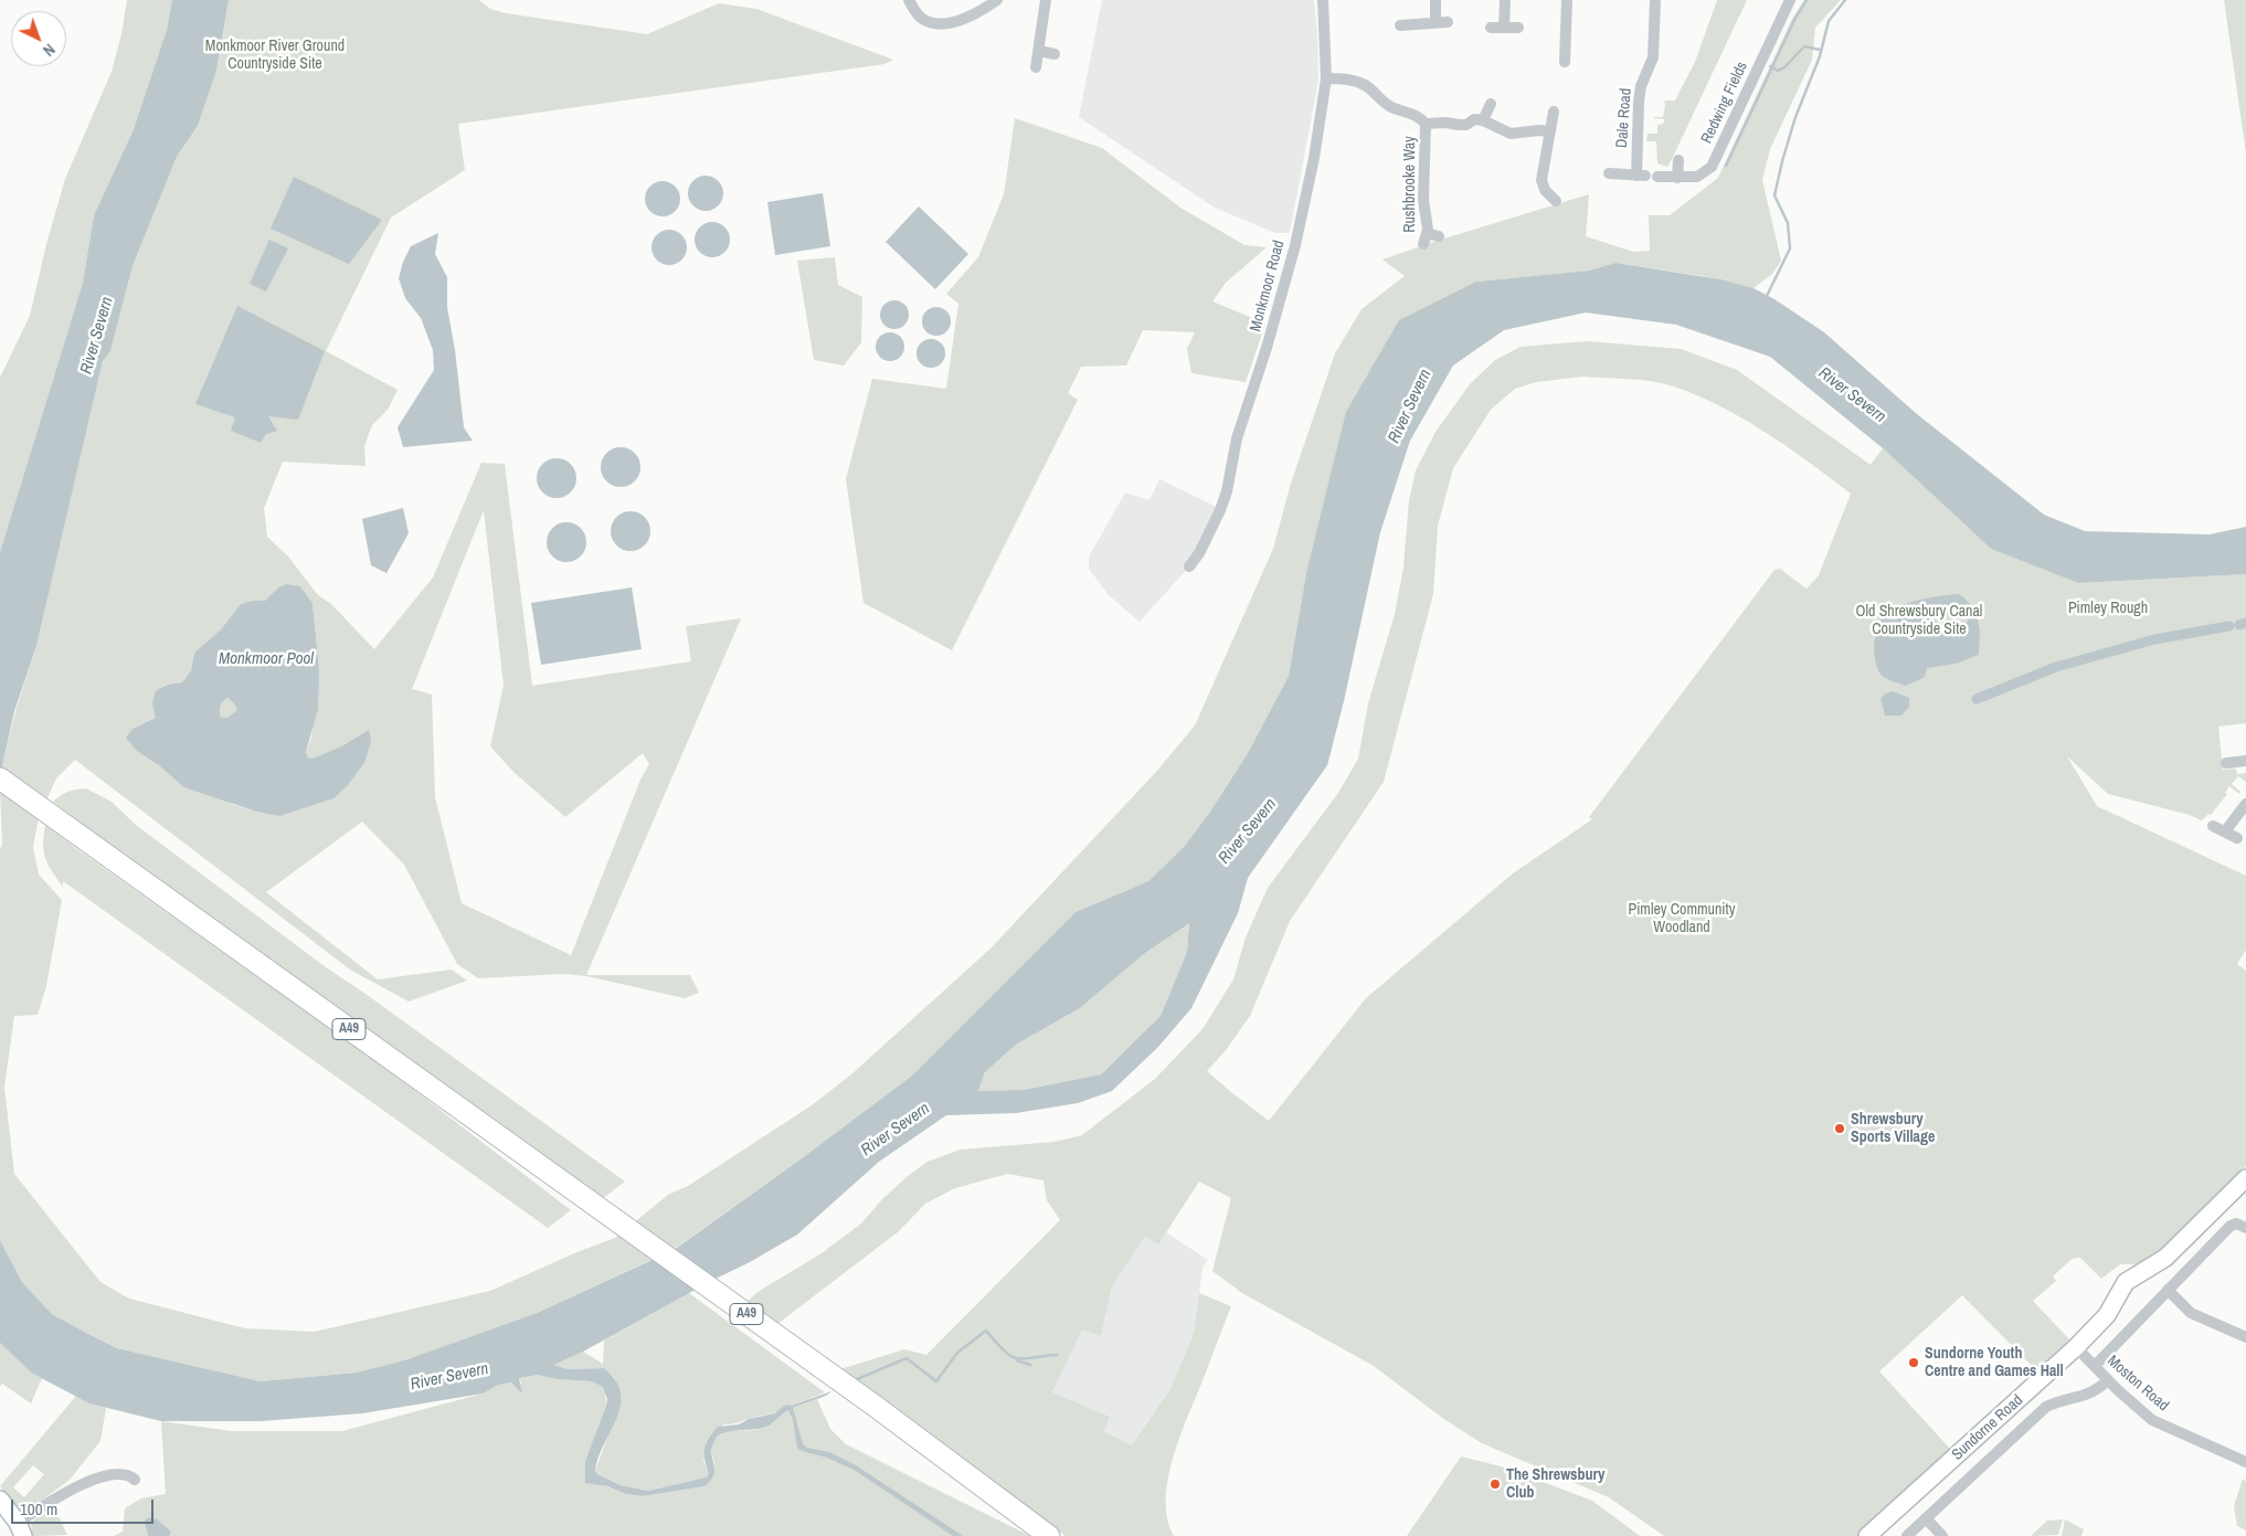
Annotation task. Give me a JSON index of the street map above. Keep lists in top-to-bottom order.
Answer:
{
  "streets": {
    "highway": ["A49"],
    "main road": ["Sundorne Road"],
    "street": [
      "Redwing Fields",
      "Dale Road",
      "Rushbrooke Way",
      "Monkmoor Road",
      "Moston Road"
    ]
  },
  "crossings": [
    ["Moston Road", "Sundorne Road"]
  ],
  "water": ["River Severn", "Monkmoor Pool"],
  "parks": [
    "Monkmoor River Ground Countryside Site",
    "Pimley Rough",
    "Old Shrewsbury Canal Countryside Site",
    "Pimley Community Woodland"
  ],
  "places": ["Shrewsbury Sports Village", "Sundorne Youth Centre and Games Hall", "The Shrewsbury Club"],
  "scale_bar": "100 m",
  "north": "bottom right"
}
